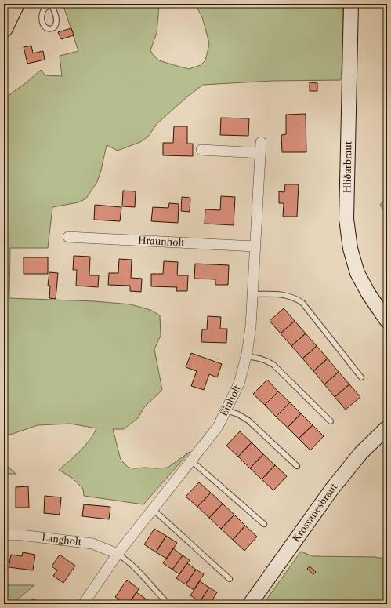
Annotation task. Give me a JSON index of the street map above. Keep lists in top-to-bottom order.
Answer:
{
  "streets": {
    "street": [
      "Hlíðarbraut",
      "Hraunholt",
      "Einholt",
      "Krossanesbraut",
      "Langholt"
    ]
  },
  "crossings": [
    ["Hraunholt", "Einholt"],
    ["Einholt", "Langholt"]
  ]
}
